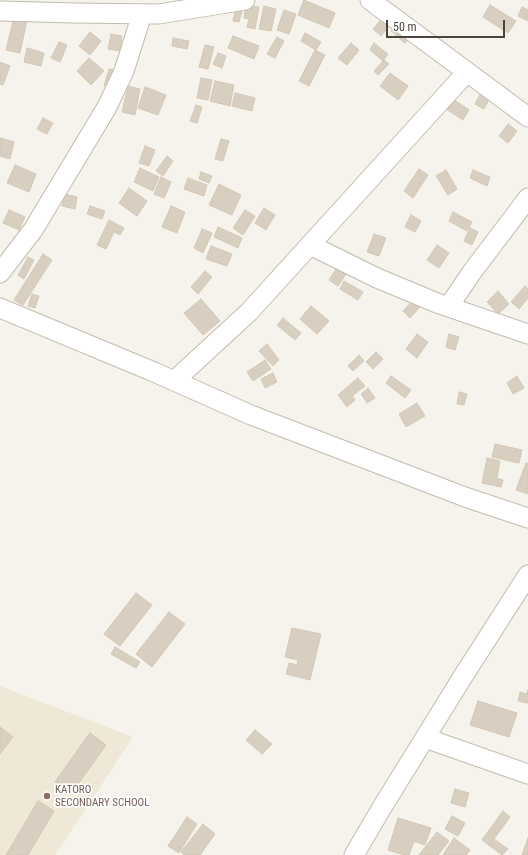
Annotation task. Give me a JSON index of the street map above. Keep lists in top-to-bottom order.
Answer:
{
  "places": ["KATORO SECONDARY SCHOOL"],
  "scale_bar": "50 m"
}
